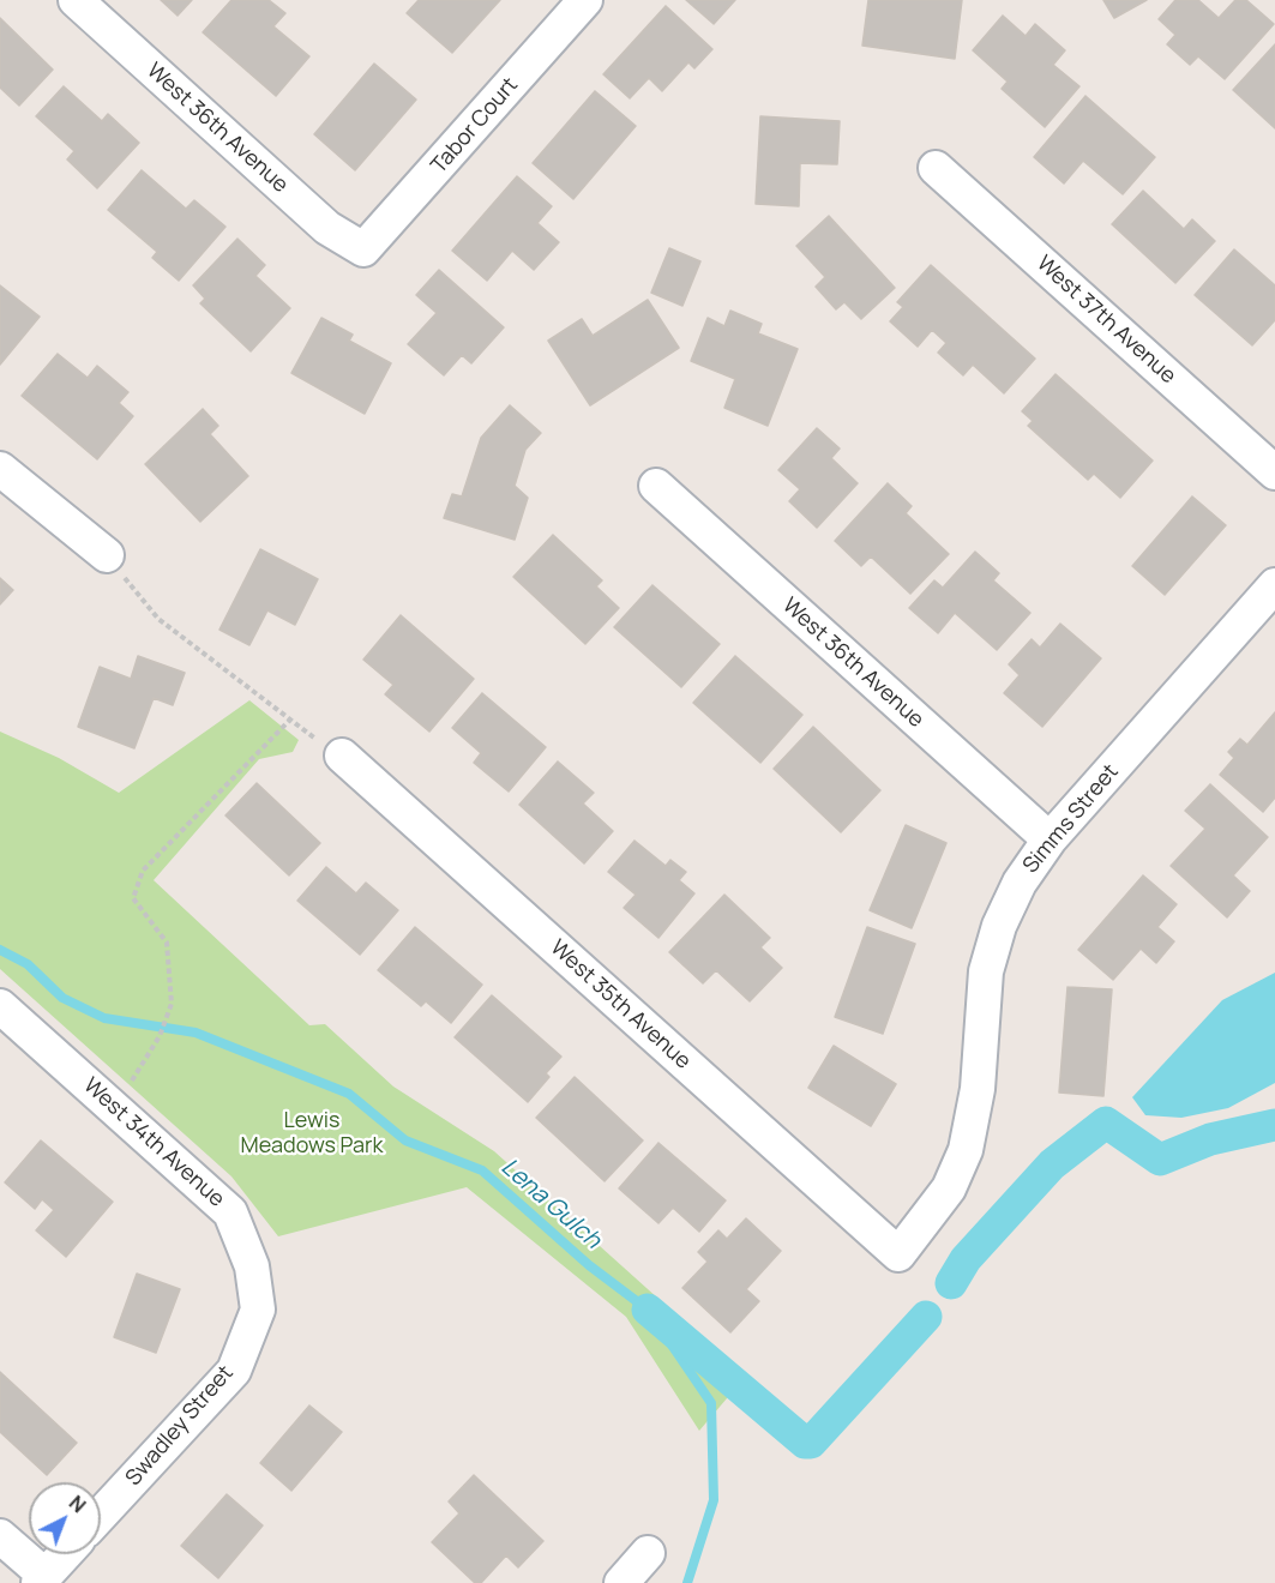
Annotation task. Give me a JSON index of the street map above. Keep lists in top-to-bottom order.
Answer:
{
  "streets": {
    "street": [
      "Tabor Court",
      "West 36th Avenue",
      "West 37th Avenue",
      "Simms Street",
      "West 35th Avenue",
      "West 34th Avenue",
      "Swadley Street"
    ]
  },
  "crossings": [
    ["Tabor Court", "West 36th Avenue"],
    ["West 36th Avenue", "Simms Street"],
    ["Simms Street", "West 35th Avenue"],
    ["West 34th Avenue", "Swadley Street"]
  ],
  "water": ["Lena Gulch"],
  "parks": ["Lewis Meadows Park"],
  "north": "top right"
}
